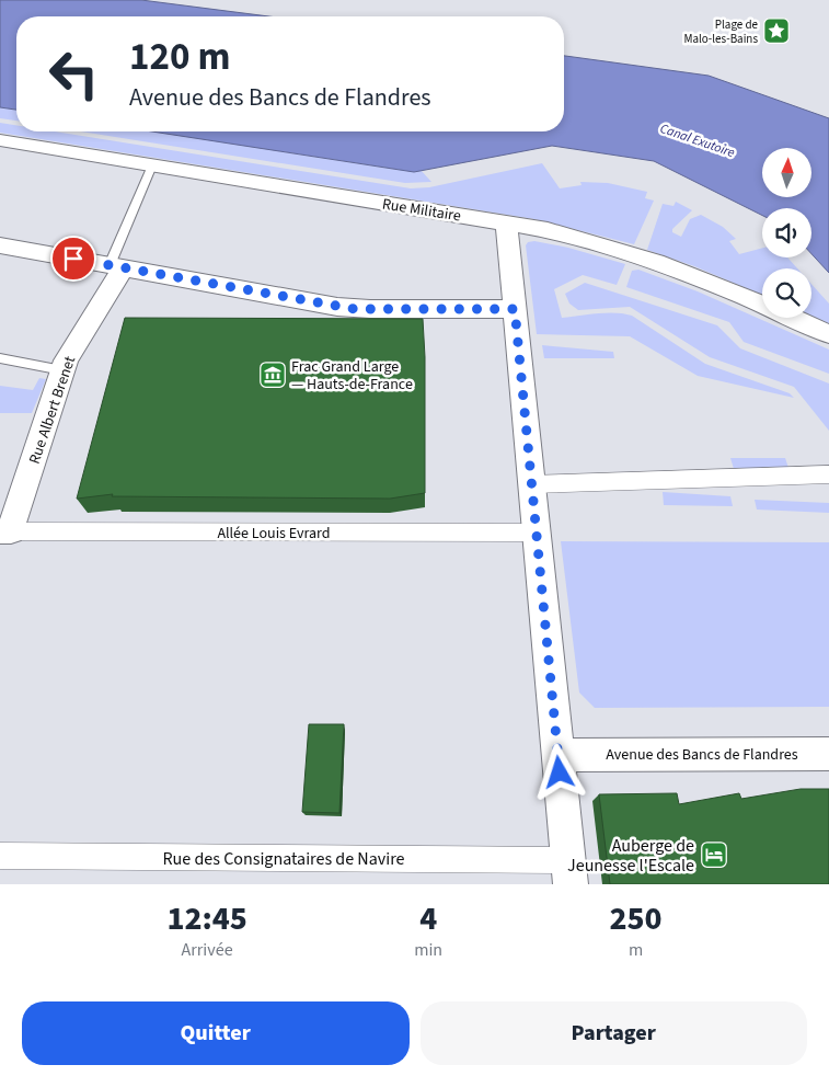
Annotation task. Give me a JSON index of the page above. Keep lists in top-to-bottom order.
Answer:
{
  "streets": {
    "street": [
      "Rue Militaire",
      "Rue Albert Brenet",
      "Allée Louis Evrard",
      "Avenue des Bancs de Flandres",
      "Rue des Consignataires de Navire"
    ]
  },
  "crossings": [
    ["Rue Albert Brenet", "Allée Louis Evrard"]
  ],
  "water": ["Canal Exutoire"],
  "places": {
    "place": ["Plage de Malo-les-Bains"],
    "museum": ["Frac Grand Large — Hauts-de-France"],
    "hotel": ["Auberge de Jeunesse l'Escale"]
  },
  "north": "top",
  "page": {
    "turn": ["120 m", "Avenue des Bancs de Flandres"],
    "eta": [
      "12:45",
      "Arrivée",
      "4",
      "min",
      "250",
      "m"
    ],
    "buttons": ["Quitter", "Partager"]
  }
}
